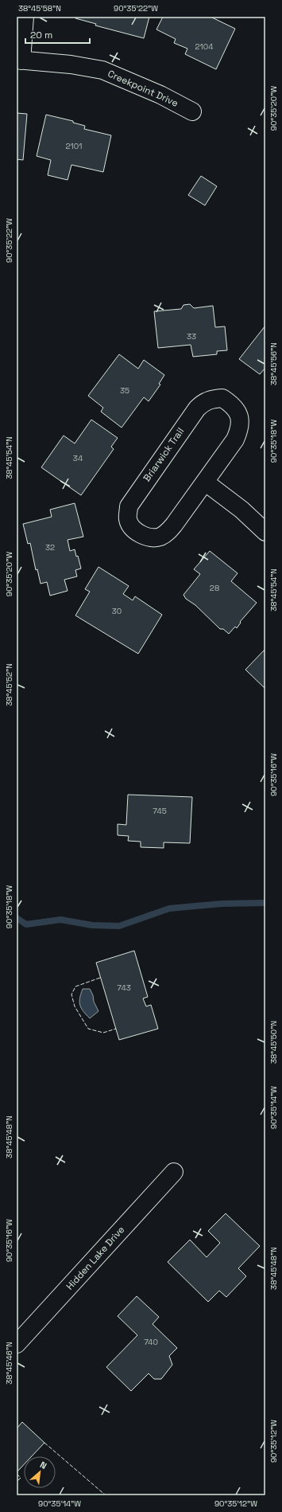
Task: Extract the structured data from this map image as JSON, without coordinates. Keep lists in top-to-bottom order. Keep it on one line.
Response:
{"streets":{"street":["Creekpoint Drive","Briarwick Trail","Hidden Lake Drive"]},"house_numbers":["2104","2101","33","35","34","32","28","30","745","743","740"],"scale_bar":"20 m","north":"top right","coordinates":["38°45'58\"N","90°35'22\"W","90°35'20\"W","38°45'56\"N","90°35'18\"W","38°45'54\"N","38°45'52\"N","90°35'16\"W","38°45'50\"N","90°35'14\"W","38°45'48\"N","38°45'46\"N","90°35'12\"W"]}
